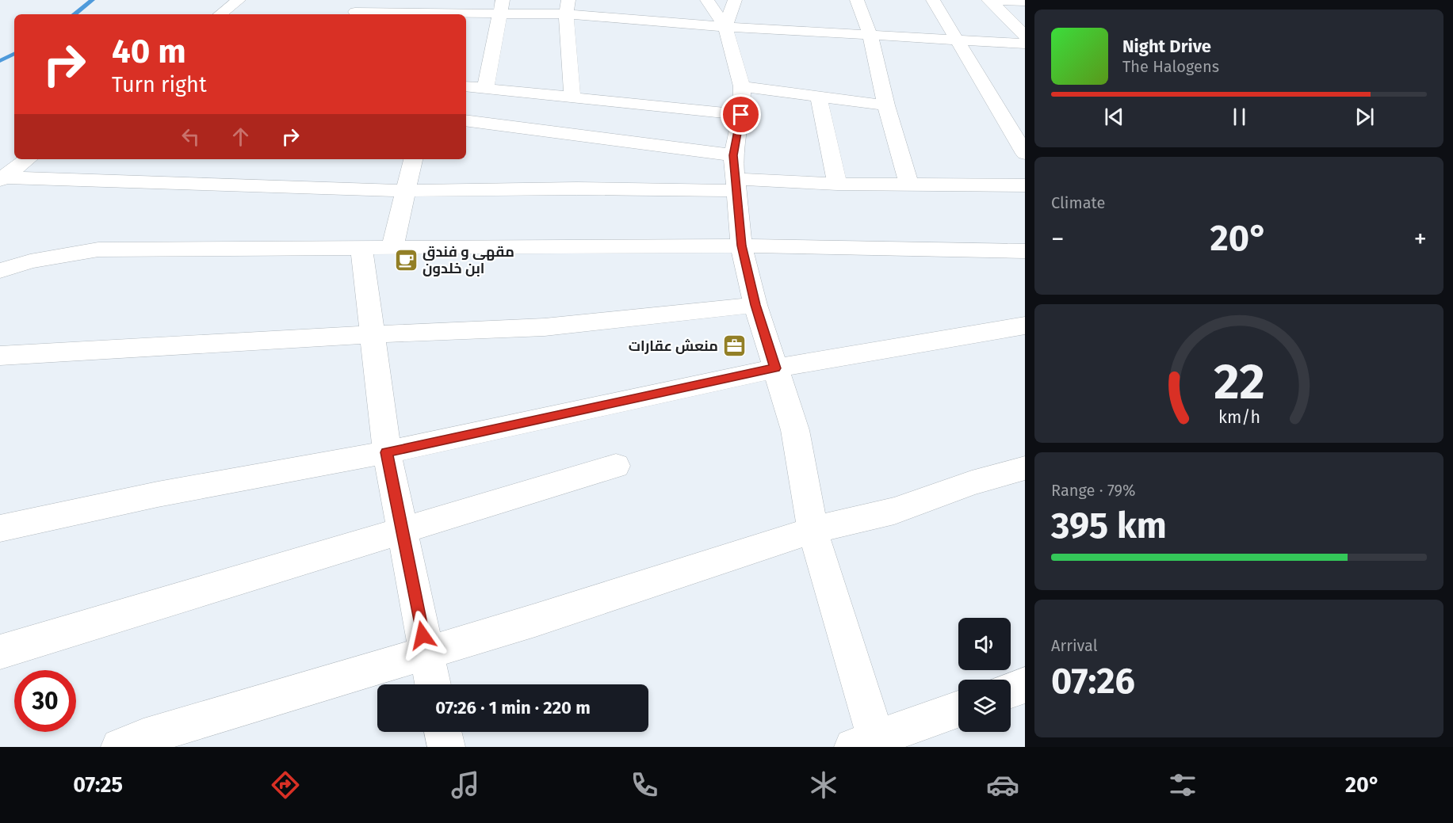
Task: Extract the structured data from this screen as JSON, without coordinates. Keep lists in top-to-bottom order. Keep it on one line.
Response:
{"places":{"cafe":["مقهى و فندق ابن خلدون"],"office":["منعش عقارات"]},"page":{"turn":["40 m","Turn right"],"song":["Night Drive","The Halogens"],"tile":["Climate",["Range · 79%","395 km"],["Arrival","07:26"]],"heat":["−","20°","+"],"limit":"30","trip":"07:26 · 1 min · 220 m","tabs":["07:25","20°"],"gauge":["22","km/h"]}}
